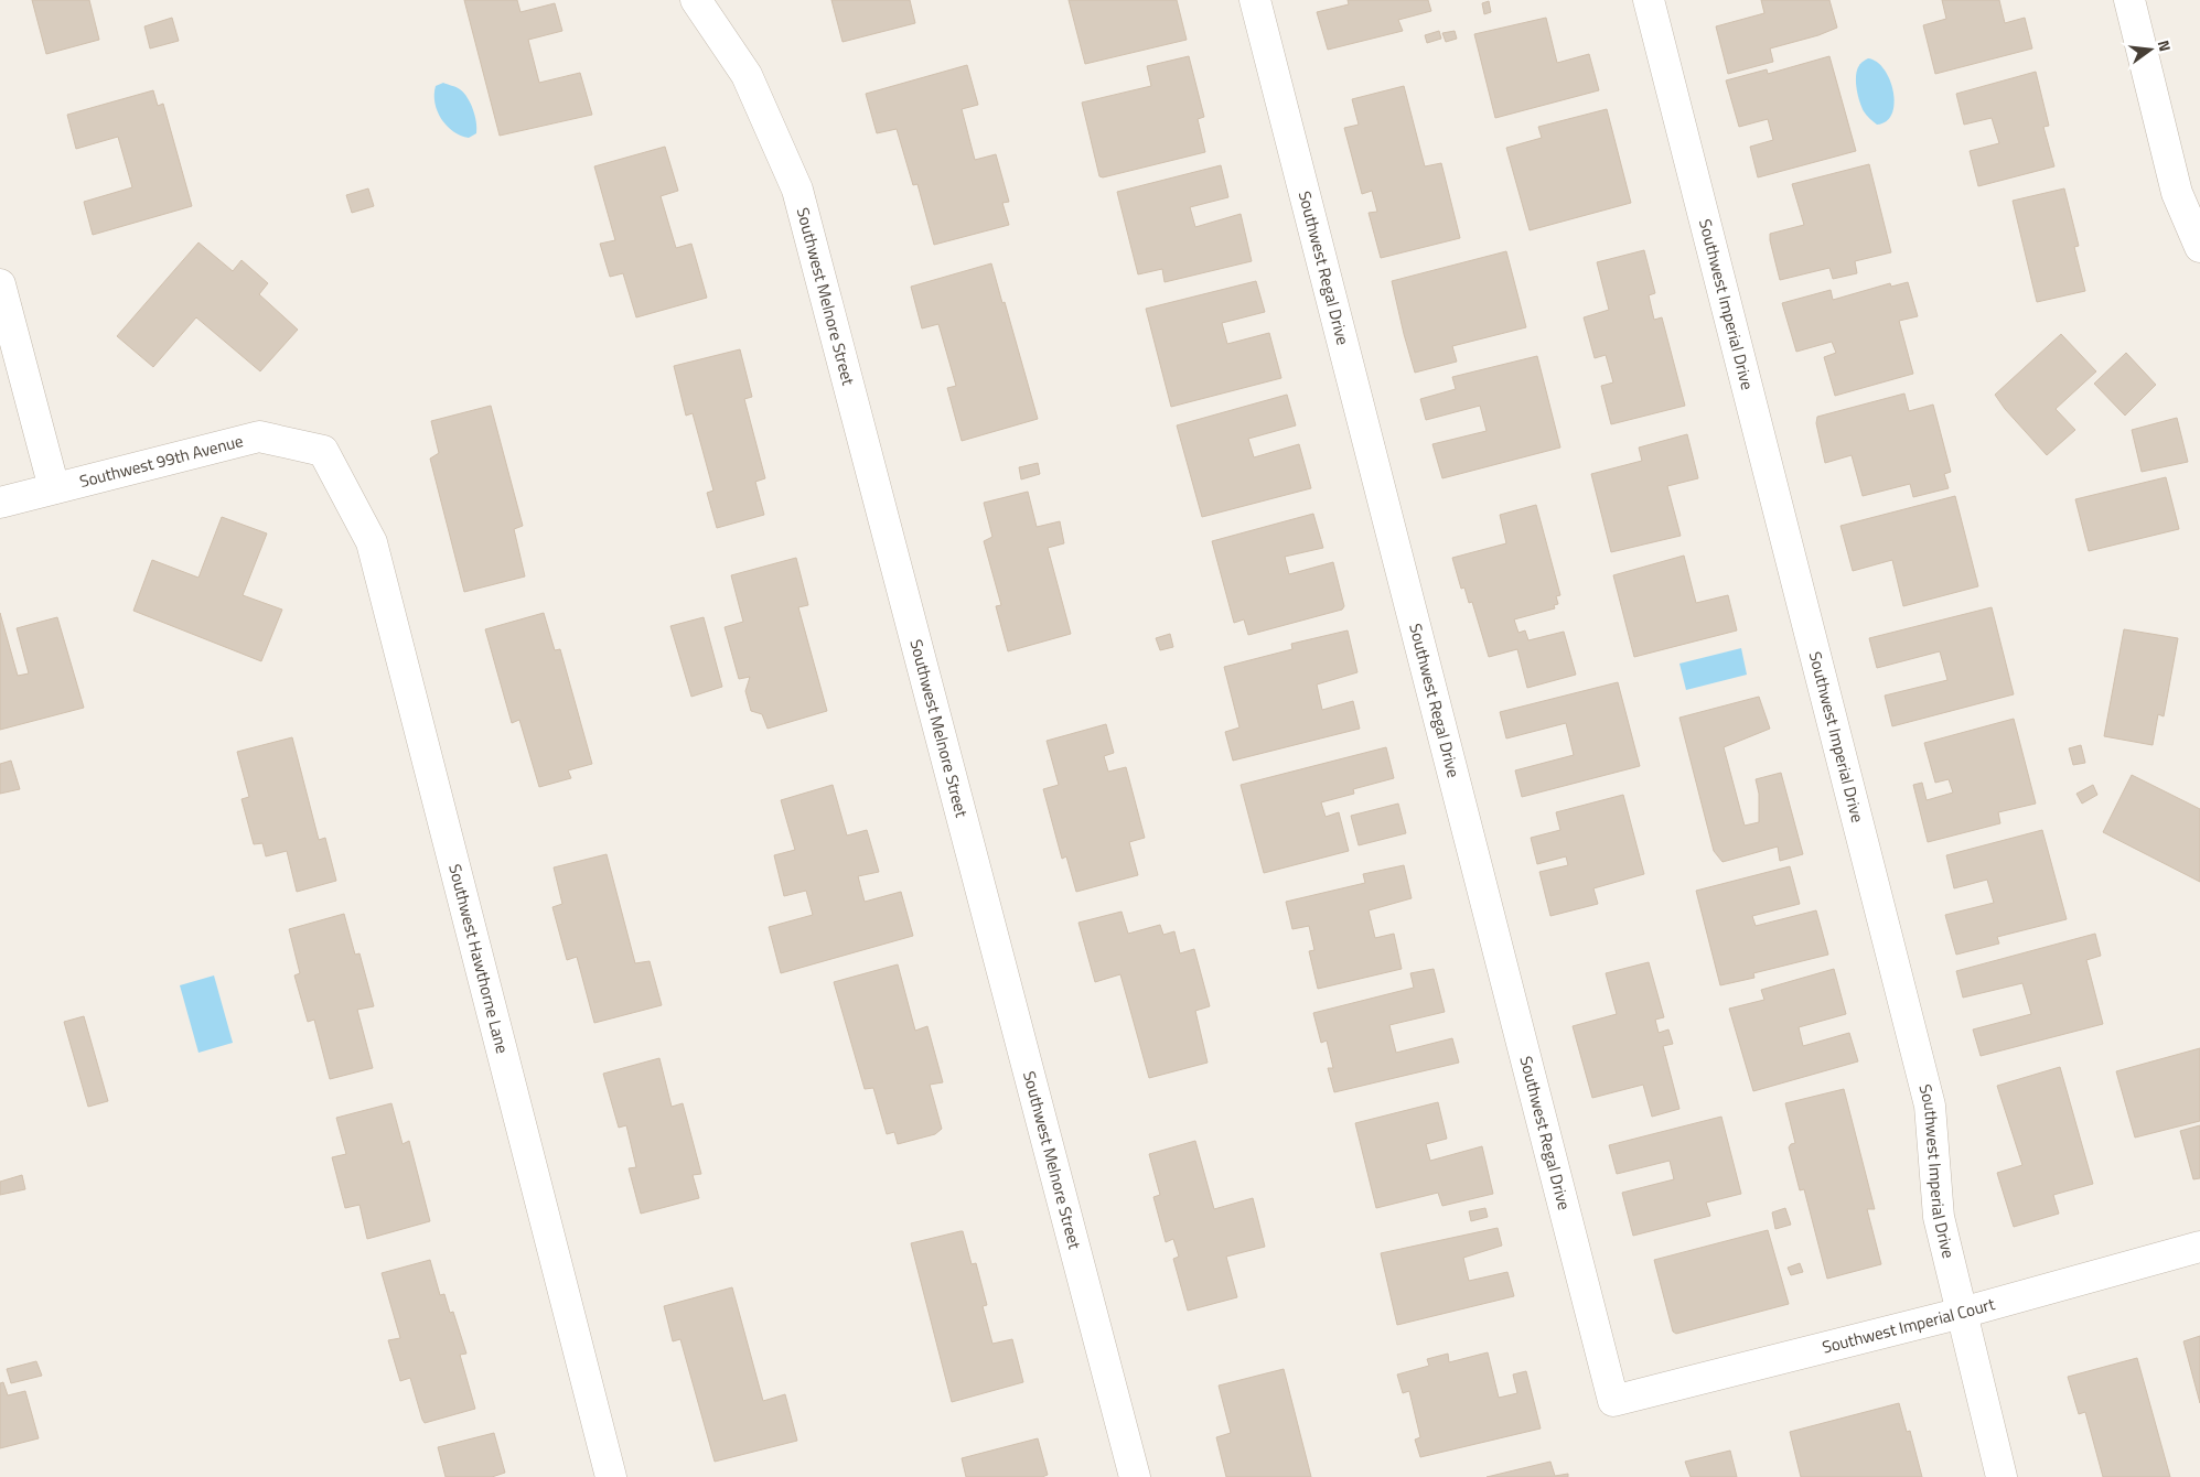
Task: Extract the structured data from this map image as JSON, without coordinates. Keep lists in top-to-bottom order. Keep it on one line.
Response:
{"streets":{"street":["Southwest Regal Drive","Southwest Melnore Street","Southwest Imperial Drive","Southwest 99th Avenue","Southwest Hawthorne Lane","Southwest Imperial Court"]},"crossings":[["Southwest Regal Drive","Southwest Imperial Court"],["Southwest Imperial Drive","Southwest Imperial Court"],["Southwest 99th Avenue","Southwest Hawthorne Lane"]],"north":"right"}
